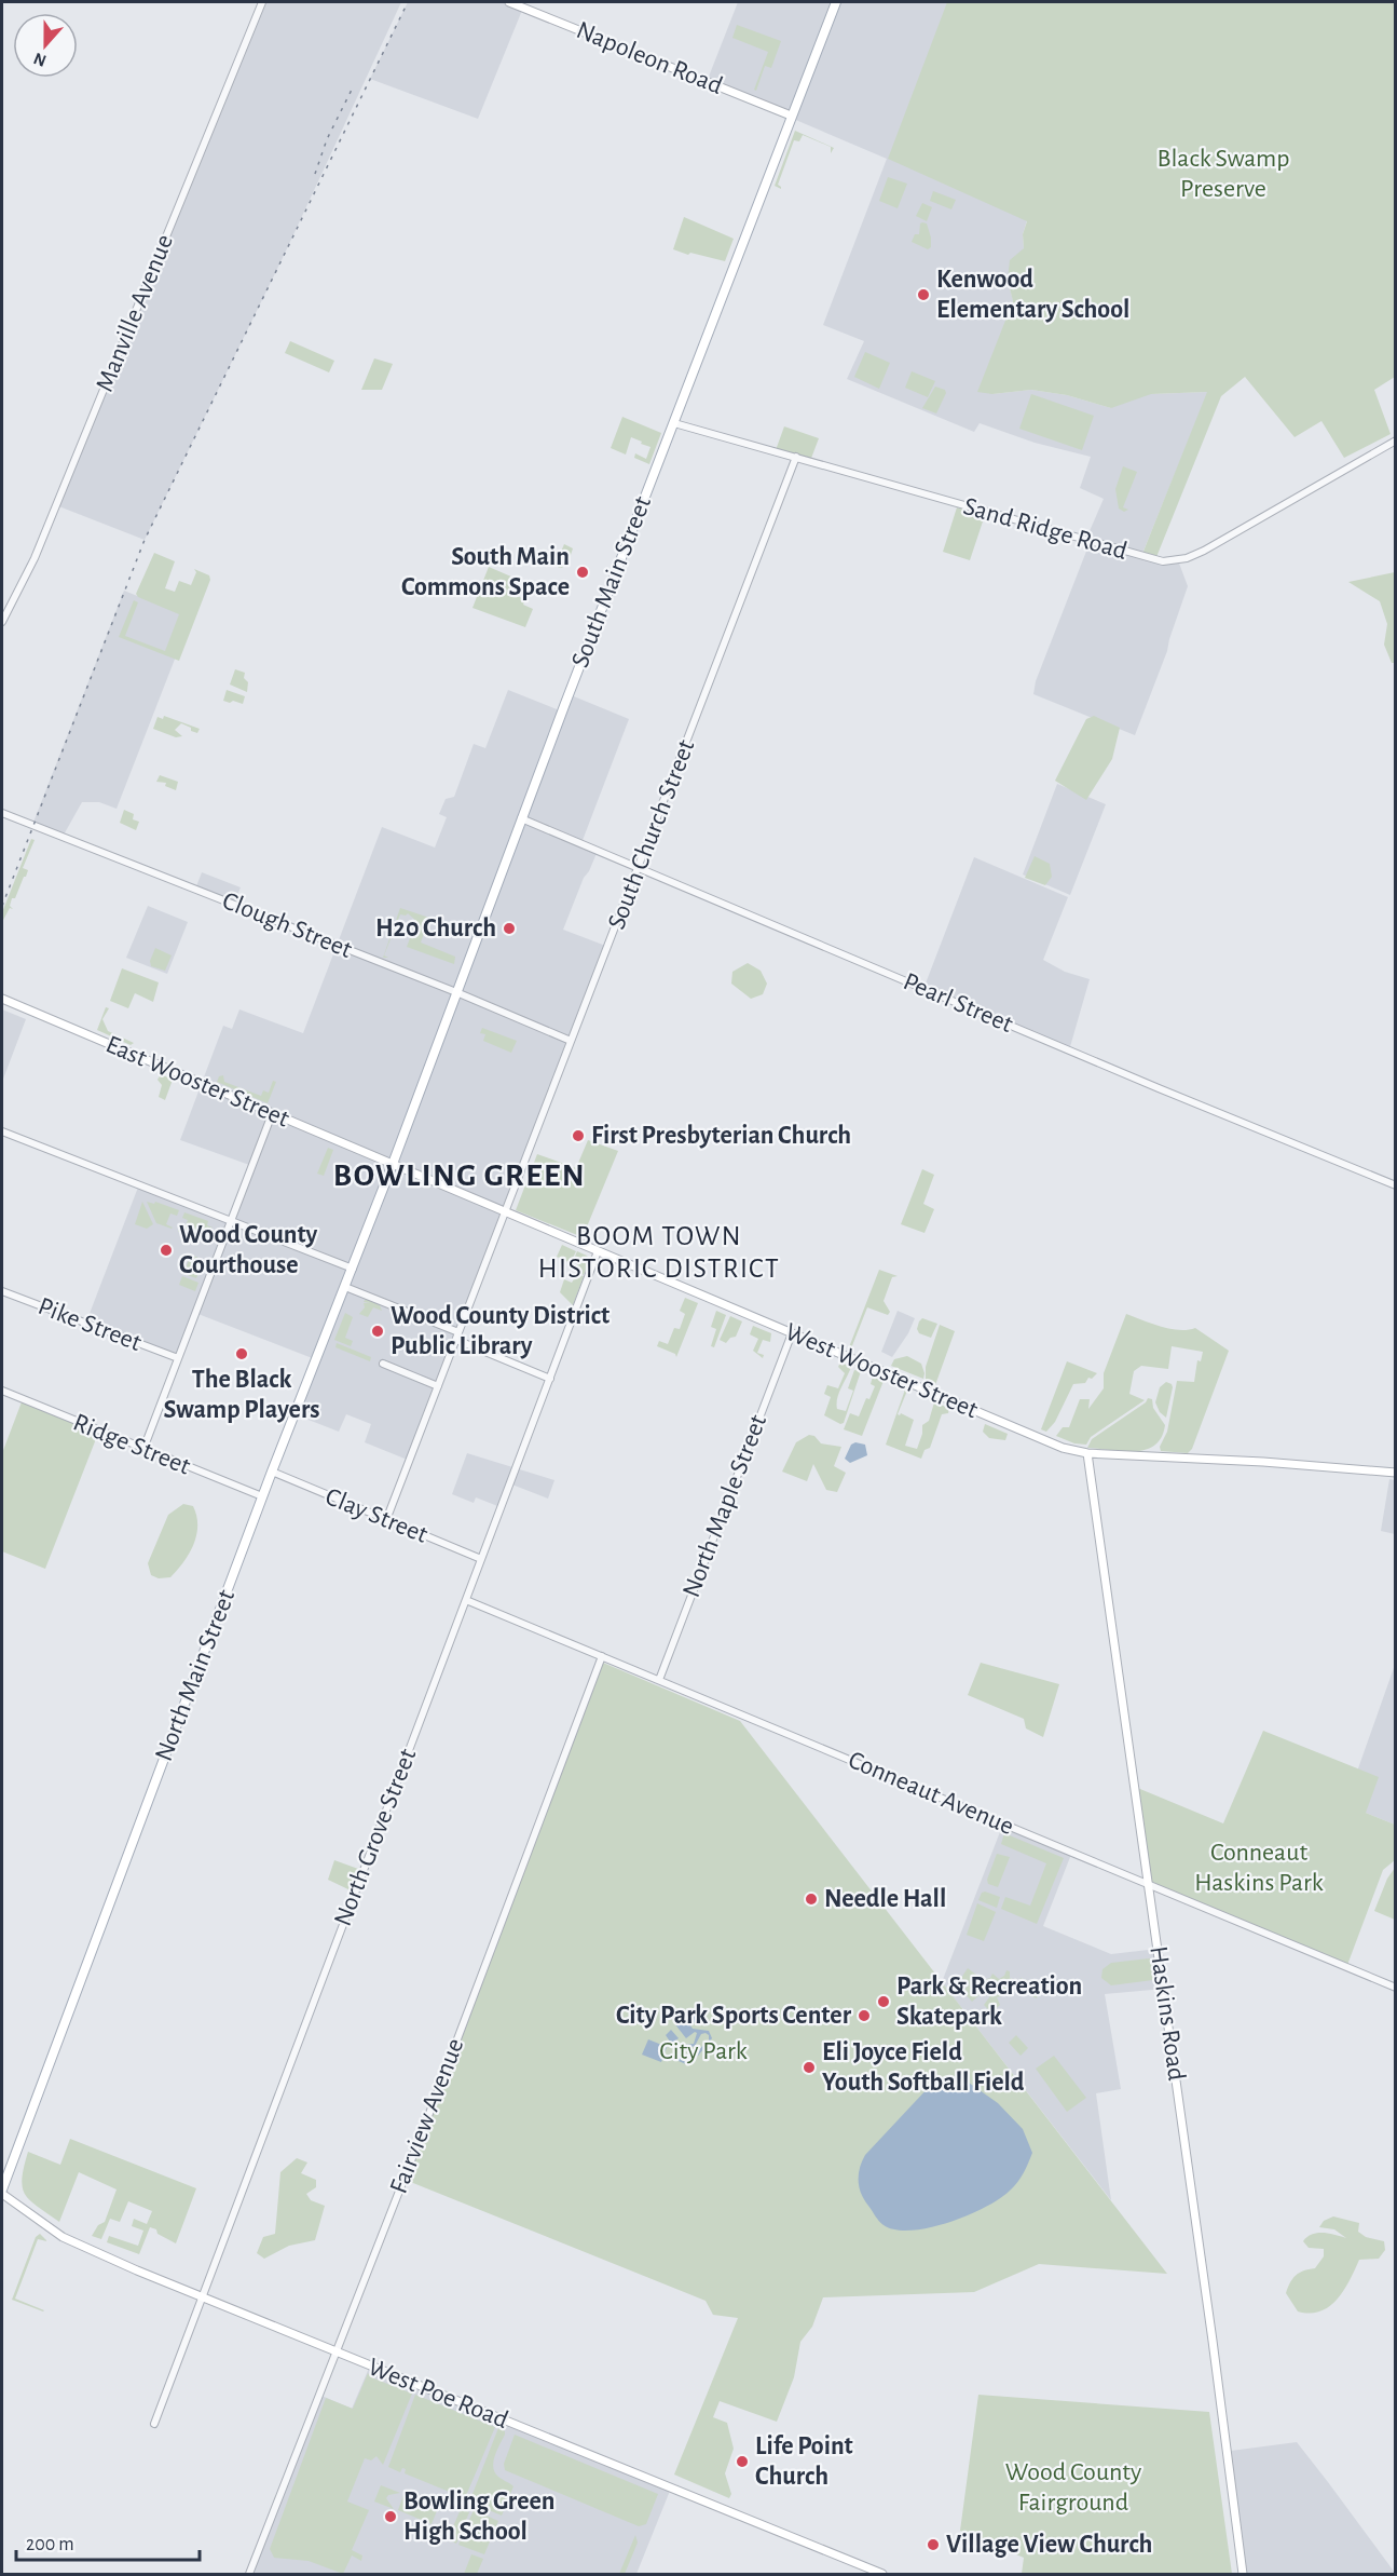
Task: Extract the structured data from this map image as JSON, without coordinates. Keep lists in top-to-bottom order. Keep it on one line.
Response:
{"streets":{"main road":["Napoleon Road","South Main Street","East Wooster Street","West Wooster Street","North Main Street","Haskins Road","West Poe Road"],"street":["Manville Avenue","Sand Ridge Road","South Church Street","Clough Street","Pearl Street","Pike Street","Ridge Street","North Maple Street","Clay Street","Conneaut Avenue","North Grove Street","Fairview Avenue"]},"crossings":[["Napoleon Road","South Main Street"],["Sand Ridge Road","South Main Street"],["Sand Ridge Road","South Church Street"],["South Main Street","Clough Street"],["South Main Street","Pearl Street"],["South Main Street","East Wooster Street"],["South Main Street","West Wooster Street"],["South Main Street","North Main Street"],["South Church Street","Clough Street"],["South Church Street","Pearl Street"],["South Church Street","West Wooster Street"],["South Church Street","Clay Street"],["East Wooster Street","West Wooster Street"],["East Wooster Street","North Main Street"],["West Wooster Street","North Maple Street"],["West Wooster Street","North Main Street"],["West Wooster Street","North Grove Street"],["West Wooster Street","Haskins Road"],["Ridge Street","North Main Street"],["North Maple Street","Conneaut Avenue"],["Clay Street","North Main Street"],["Clay Street","North Grove Street"],["North Main Street","West Poe Road"],["Conneaut Avenue","North Grove Street"],["Conneaut Avenue","Haskins Road"],["Conneaut Avenue","Fairview Avenue"],["North Grove Street","West Poe Road"],["Fairview Avenue","West Poe Road"]],"districts":["BOWLING GREEN","BOOM TOWN HISTORIC DISTRICT"],"parks":["Black Swamp Preserve","Conneaut Haskins Park","City Park","Wood County Fairground"],"places":["Kenwood Elementary School","South Main Commons Space","H20 Church","First Presbyterian Church","Wood County Courthouse","Wood County District Public Library","The Black Swamp Players","Needle Hall","Park & Recreation Skatepark","City Park Sports Center","Eli Joyce Field Youth Softball Field","Life Point Church","Bowling Green High School","Village View Church"],"scale_bar":"200 m","north":"bottom"}
